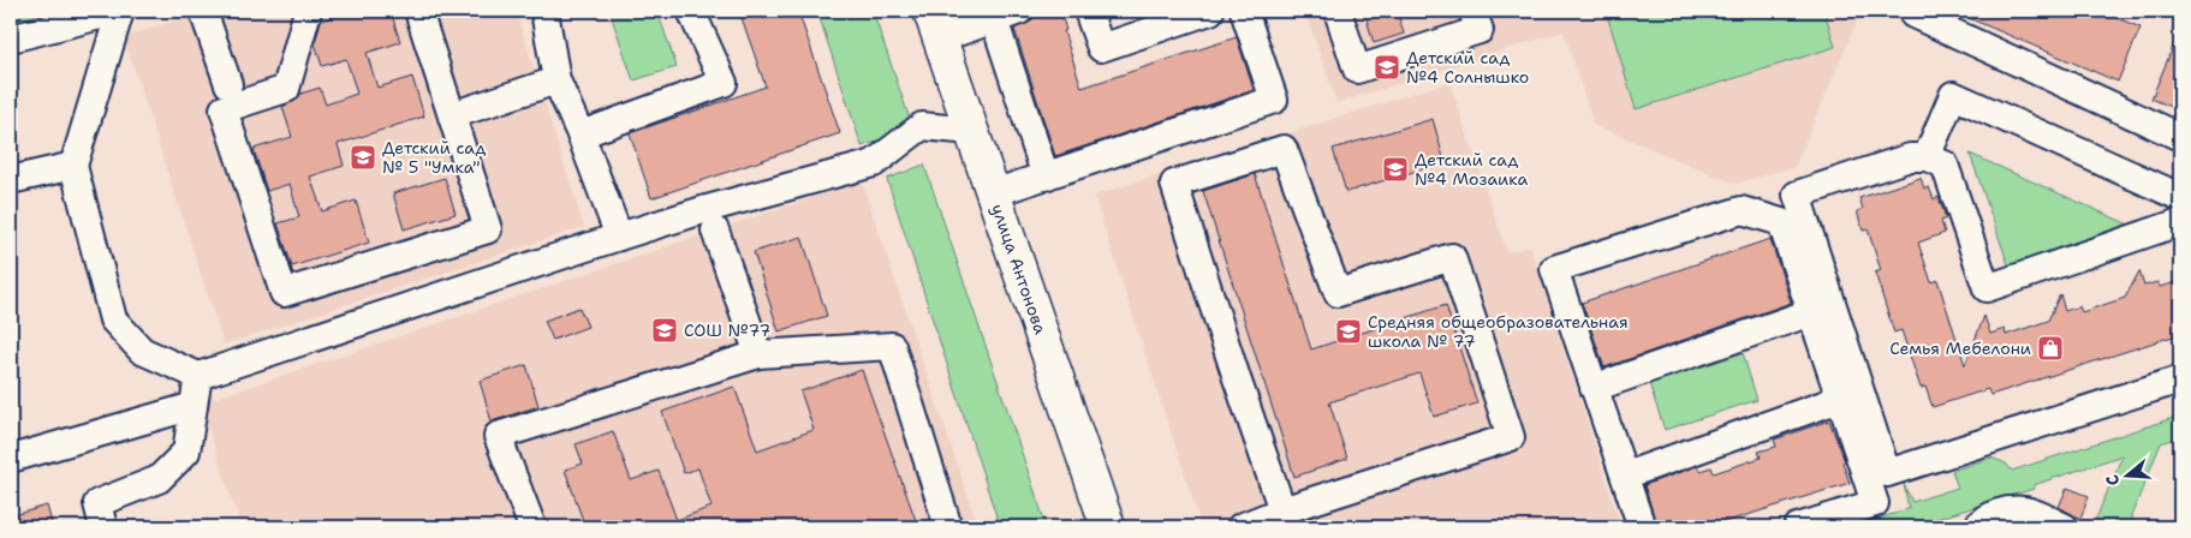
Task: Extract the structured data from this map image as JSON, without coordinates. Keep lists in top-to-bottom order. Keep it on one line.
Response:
{"streets":{"main road":["улица Антонова"]},"places":{"school or university":["Детский сад №4 Солнышко","Детский сад № 5 \"Умка\"","Детский сад №4 Мозаика","СОШ №77","Средняя общеобразовательная школа № 77"],"shop":["Семья Мебелони"]},"north":"left"}
